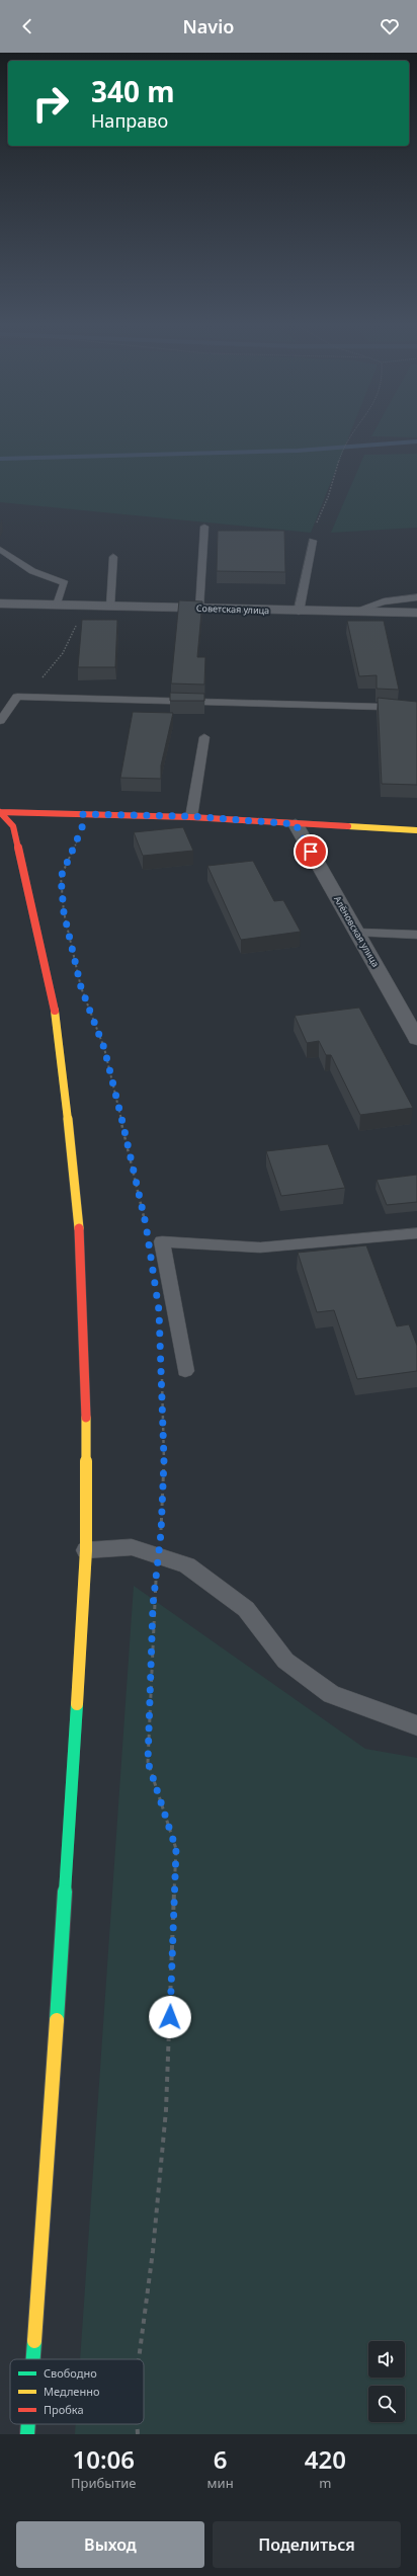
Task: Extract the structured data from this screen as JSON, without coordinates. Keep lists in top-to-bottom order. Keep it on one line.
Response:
{"streets":{"street":["Советская улица","Алёновская улица"]},"legend":["Свободно","Медленно","Пробка"],"page":{"header":"Navio","turn":["340 m","Направо"],"eta":["10:06","Прибытие","6","мин","420","m"],"buttons":["Выход","Поделиться"]}}
